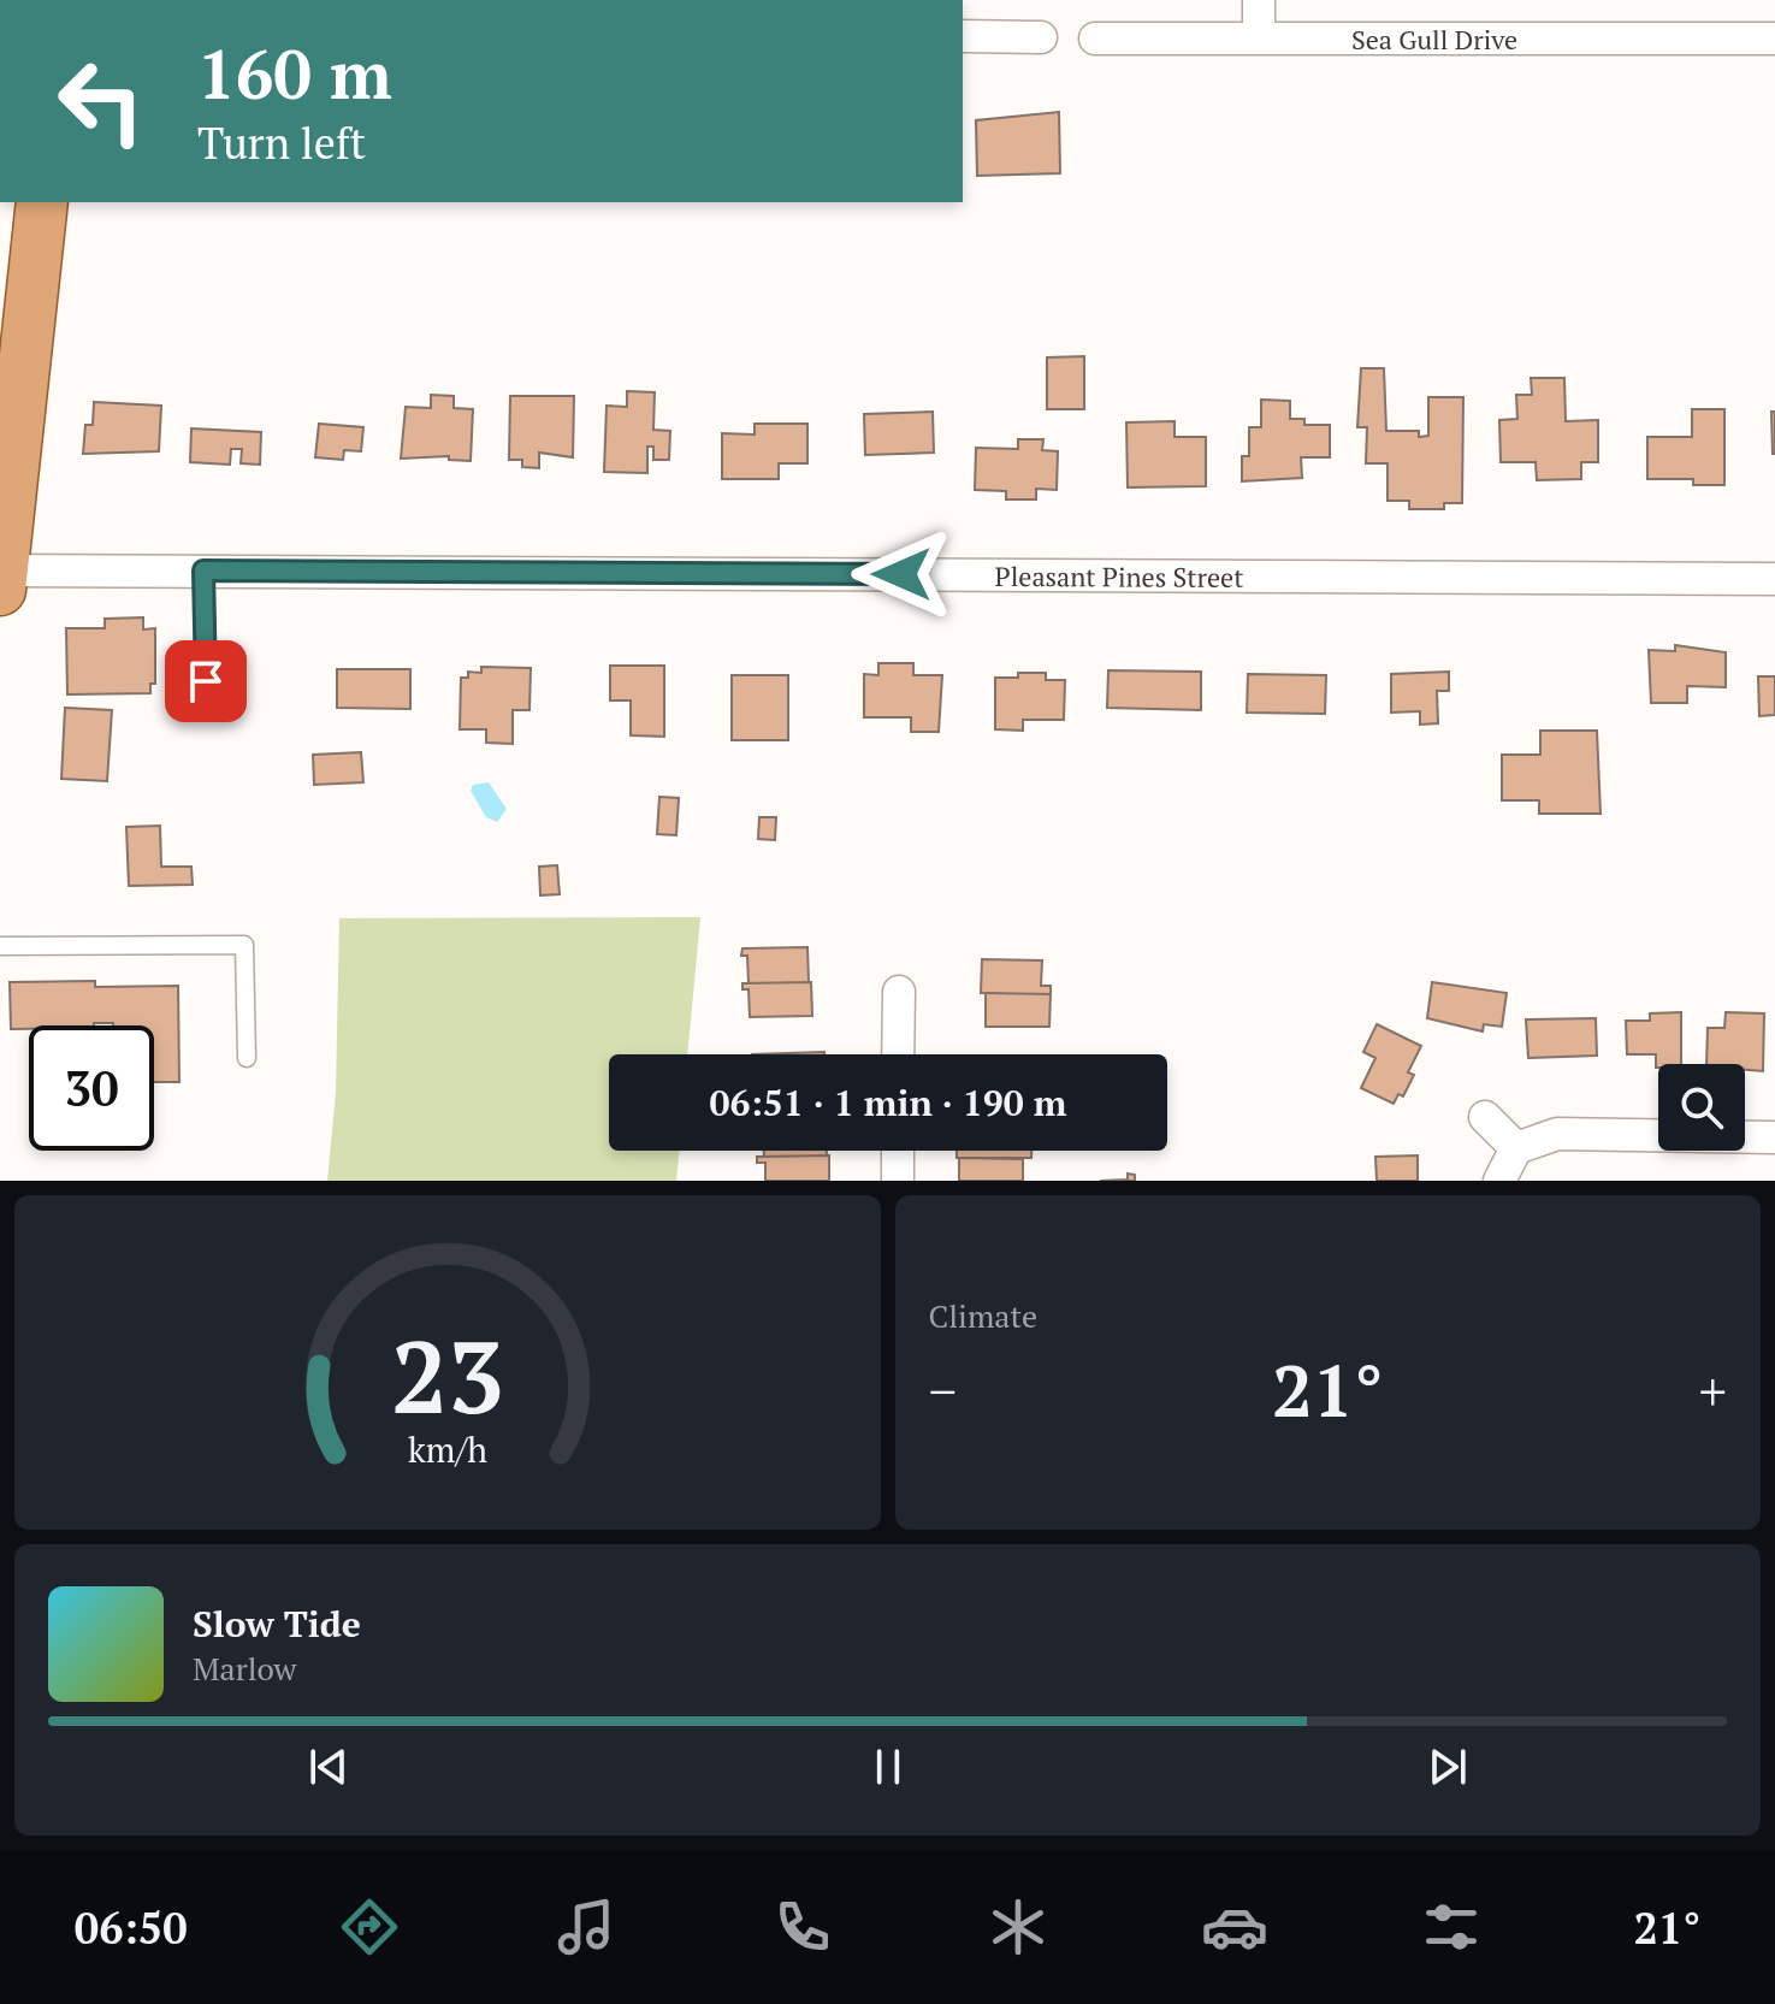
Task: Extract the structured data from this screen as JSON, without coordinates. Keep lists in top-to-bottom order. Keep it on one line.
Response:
{"streets":{"street":["Sea Gull Drive","Pleasant Pines Street"]},"page":{"turn":["160 m","Turn left"],"limit":"30","trip":"06:51 · 1 min · 190 m","tile":"Climate","heat":["−","21°","+"],"song":["Slow Tide","Marlow"],"tabs":["06:50","21°"],"gauge":["23","km/h"]}}
